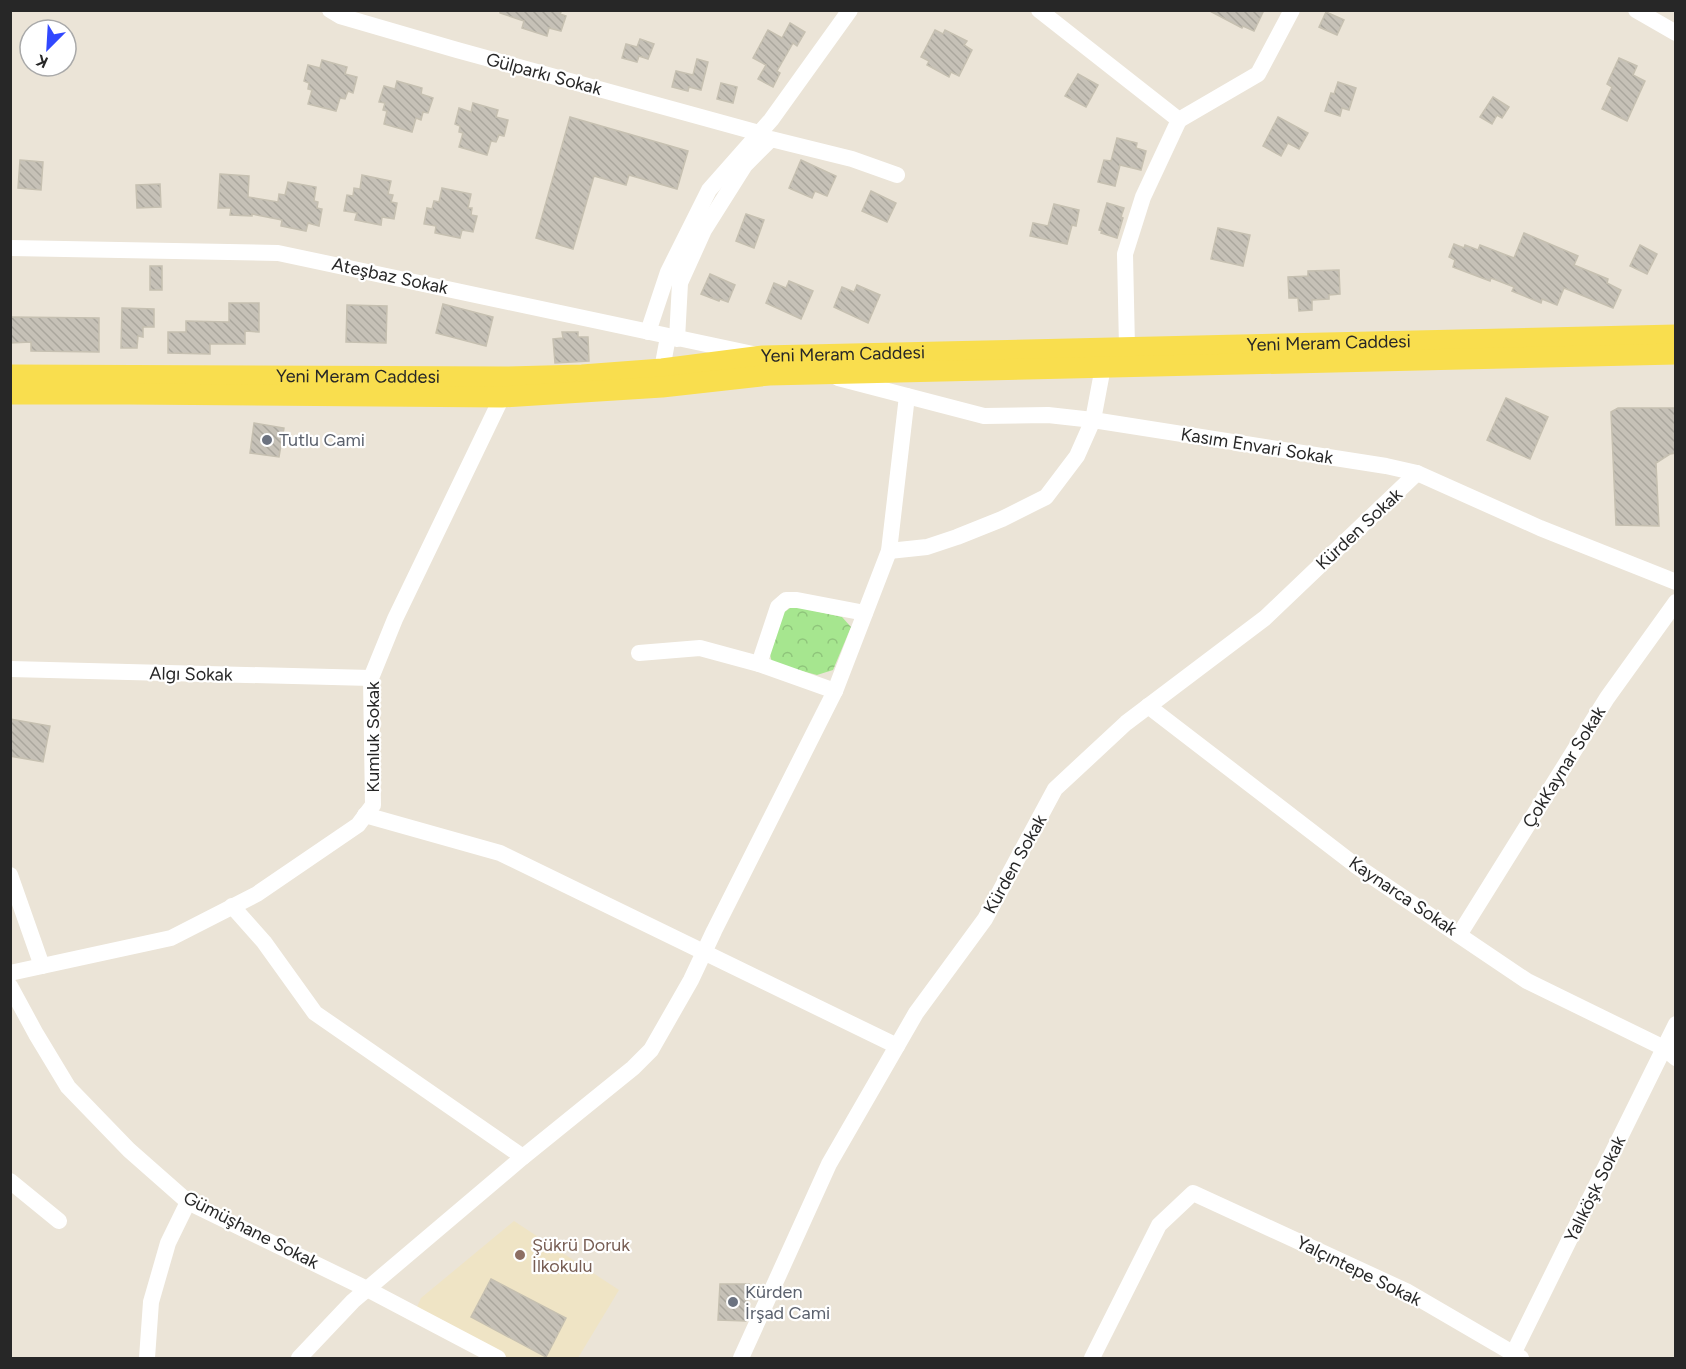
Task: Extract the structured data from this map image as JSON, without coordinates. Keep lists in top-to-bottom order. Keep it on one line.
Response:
{"streets":{"main road":["Yeni Meram Caddesi"],"street":["Gülparkı Sokak","Ateşbaz Sokak","Kasım Envari Sokak","Kürden Sokak","Algı Sokak","Kumluk Sokak","ÇokKaynar Sokak","Kaynarca Sokak","Yalıköşk Sokak","Gümüşhane Sokak","Yalçıntepe Sokak"]},"crossings":[["Ateşbaz Sokak","Yeni Meram Caddesi"],["Yeni Meram Caddesi","Kasım Envari Sokak"],["Yeni Meram Caddesi","Kumluk Sokak"],["Kasım Envari Sokak","Kürden Sokak"],["Kürden Sokak","Kaynarca Sokak"],["Algı Sokak","Kumluk Sokak"],["ÇokKaynar Sokak","Kaynarca Sokak"],["Kaynarca Sokak","Yalıköşk Sokak"],["Yalıköşk Sokak","Yalçıntepe Sokak"]],"places":["Tutlu Cami","Şükrü Doruk İlkokulu","Kürden İrşad Cami"],"north":"bottom left"}
